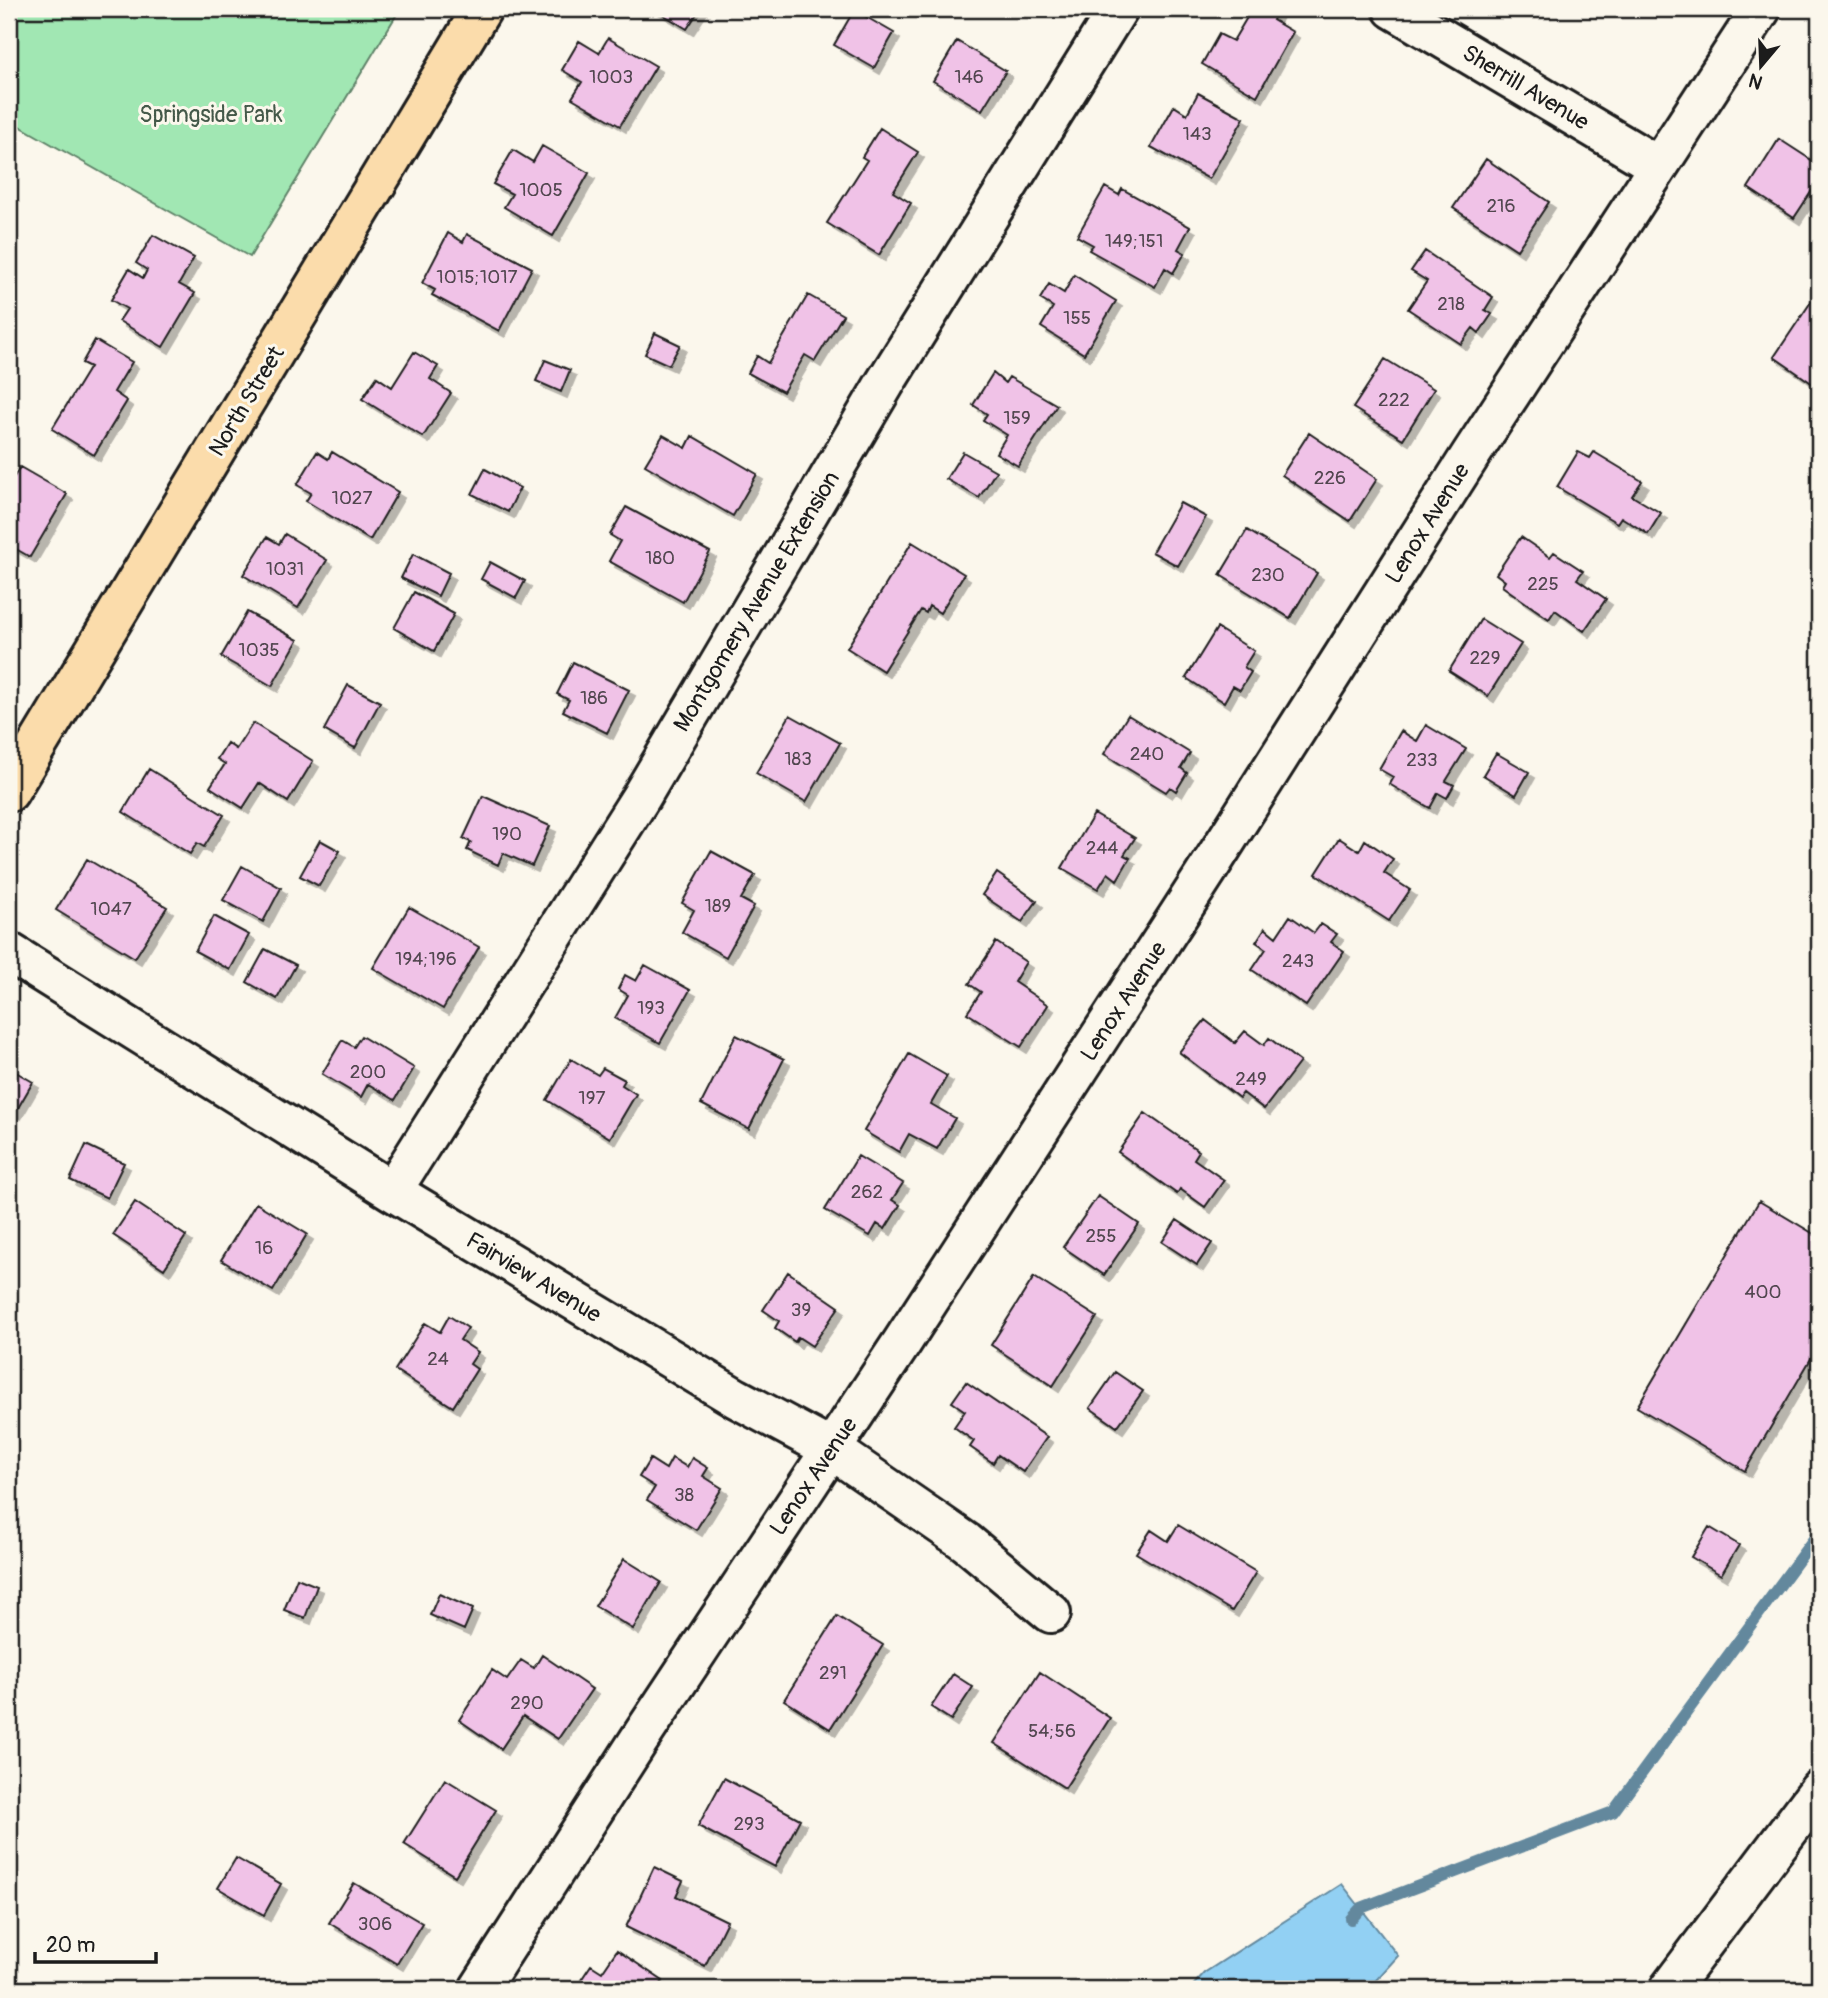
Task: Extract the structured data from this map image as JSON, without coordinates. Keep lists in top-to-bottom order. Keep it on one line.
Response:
{"streets":{"main road":["North Street"],"street":["Sherrill Avenue","Lenox Avenue","Montgomery Avenue Extension","Fairview Avenue"]},"crossings":[["Sherrill Avenue","Lenox Avenue"],["Lenox Avenue","Fairview Avenue"],["Montgomery Avenue Extension","Fairview Avenue"]],"parks":["Springside Park"],"house_numbers":["1003","146","143","1005","216","149;151","1015;1017","218","155","222","159","226","1027","180","1031","230","225","1035","229","186","240","183","233","190","244","189","1047","194;196","243","193","200","249","197","262","255","16","400","39","24","38","291","290","54;56","293","306"],"scale_bar":"20 m","north":"bottom"}
